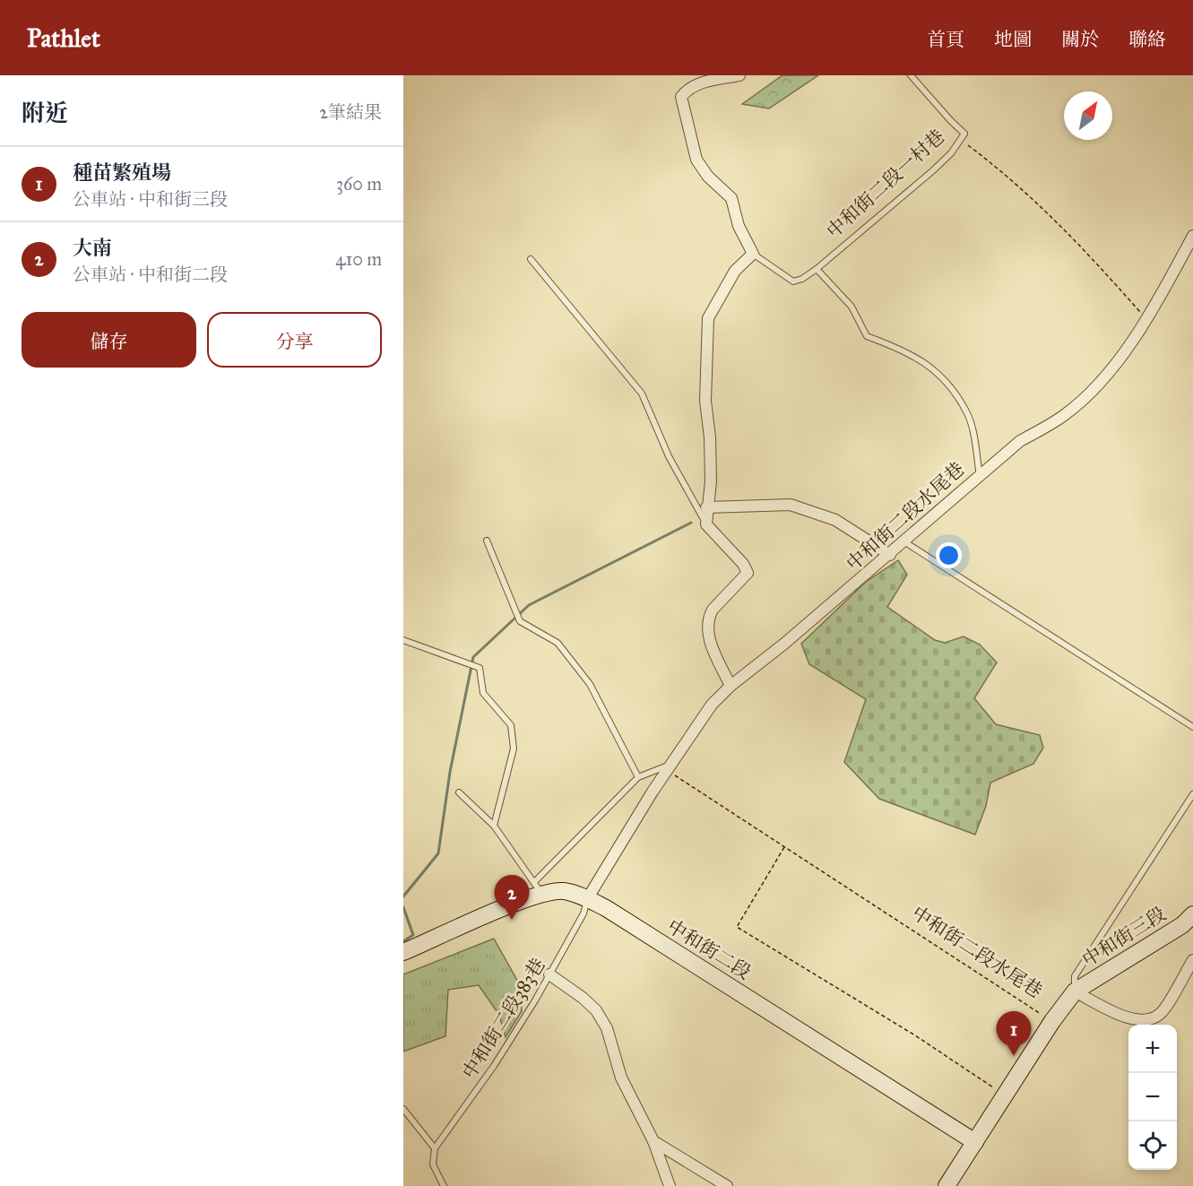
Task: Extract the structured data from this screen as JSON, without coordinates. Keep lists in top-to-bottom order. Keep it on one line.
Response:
{"streets":{"main road":["中和街三段","中和街二段"],"street":["中和街二段水尾巷"],"lane":["中和街二段一村巷","中和街二段383巷"]},"crossings":[["中和街二段一村巷","中和街二段水尾巷"],["中和街二段水尾巷","中和街三段"],["中和街二段水尾巷","中和街二段"],["中和街二段水尾巷","中和街二段383巷"],["中和街三段","中和街二段"],["中和街二段","中和街二段383巷"]],"north":"top right","page":{"header":"Pathlet","nav":["首頁","地圖","關於","聯絡"],"heading":["附近","2筆結果"],"list":[{"mark":"1","name":"種苗繁殖場","note":"公車站 · 中和街三段","value":"360 m"},{"mark":"2","name":"大南","note":"公車站 · 中和街二段","value":"410 m"}],"buttons":["儲存","分享"],"pins":["2","1"],"map_buttons":["+","−"]}}
